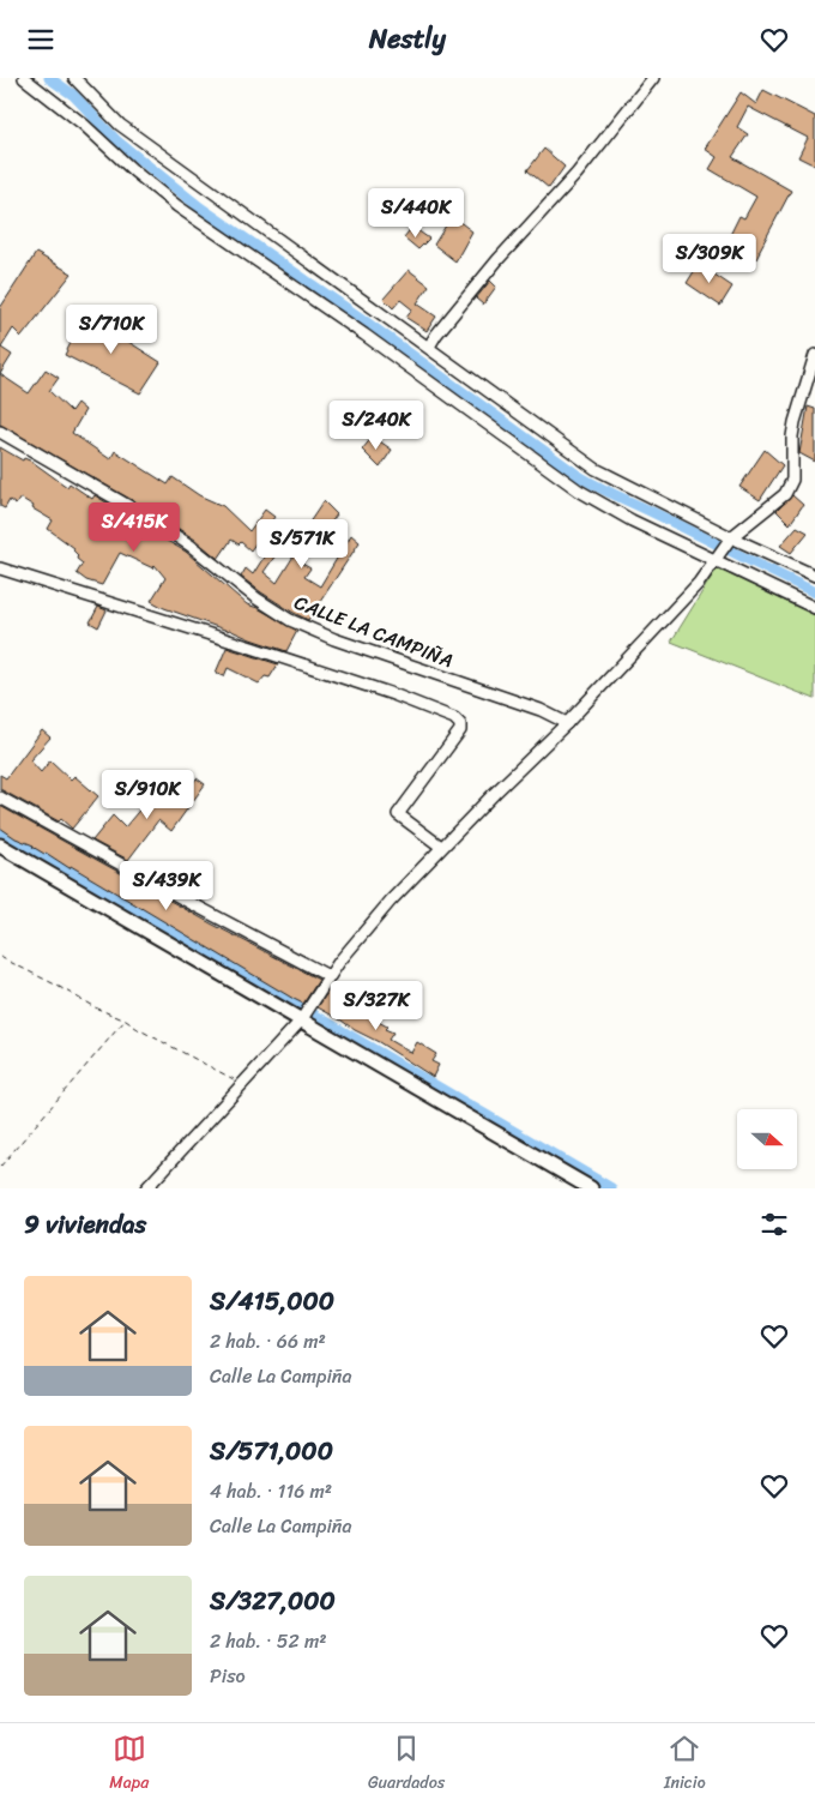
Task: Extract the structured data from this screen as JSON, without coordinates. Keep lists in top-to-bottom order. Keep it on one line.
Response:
{"streets":{"street":["CALLE LA CAMPIÑA"]},"north":"right","page":{"header":"Nestly","price":["S/440K","S/309K","S/710K","S/240K","S/415K","S/571K","S/910K","S/439K","S/327K"],"heading":"9 viviendas","list":[{"name":"S/415,000","note":"2 hab. · 66 m² · Calle La Campiña"},{"name":"S/571,000","note":"4 hab. · 116 m² · Calle La Campiña"},{"name":"S/327,000","note":"2 hab. · 52 m² · Piso"}],"tabs":["Mapa","Guardados","Inicio"]}}
